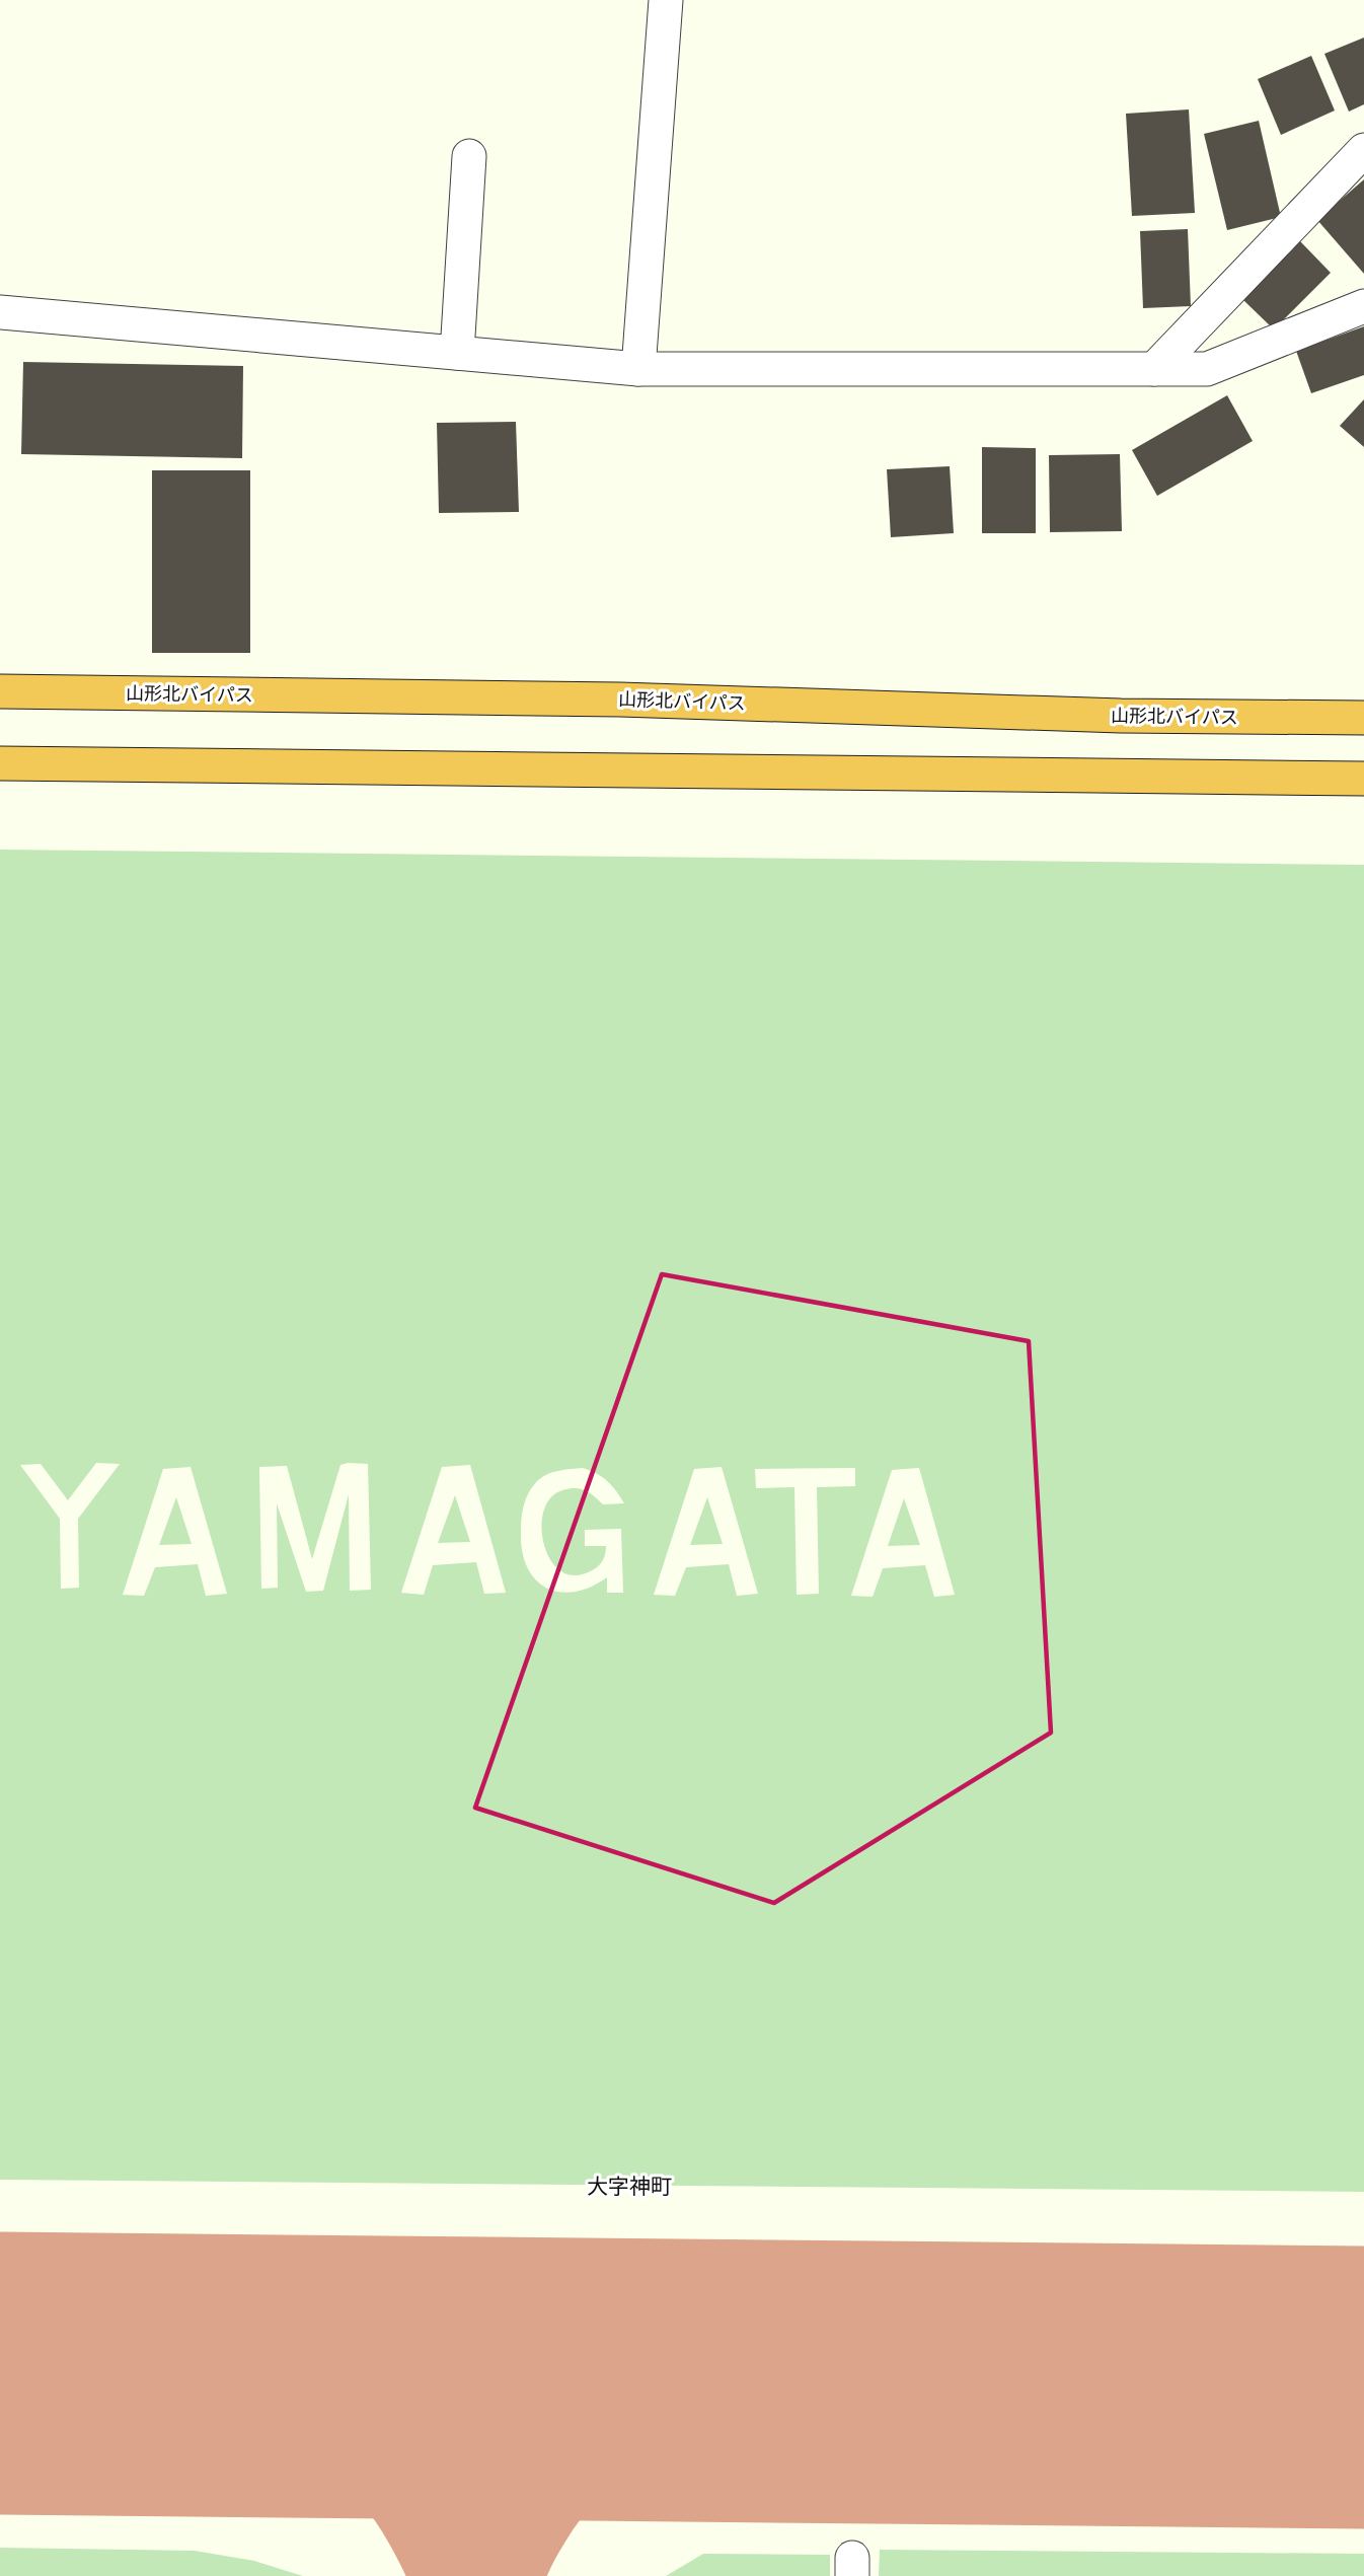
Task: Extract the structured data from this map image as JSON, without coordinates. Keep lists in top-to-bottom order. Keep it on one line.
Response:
{"streets":{"highway":["山形北バイパス"]},"districts":["大字神町"]}
